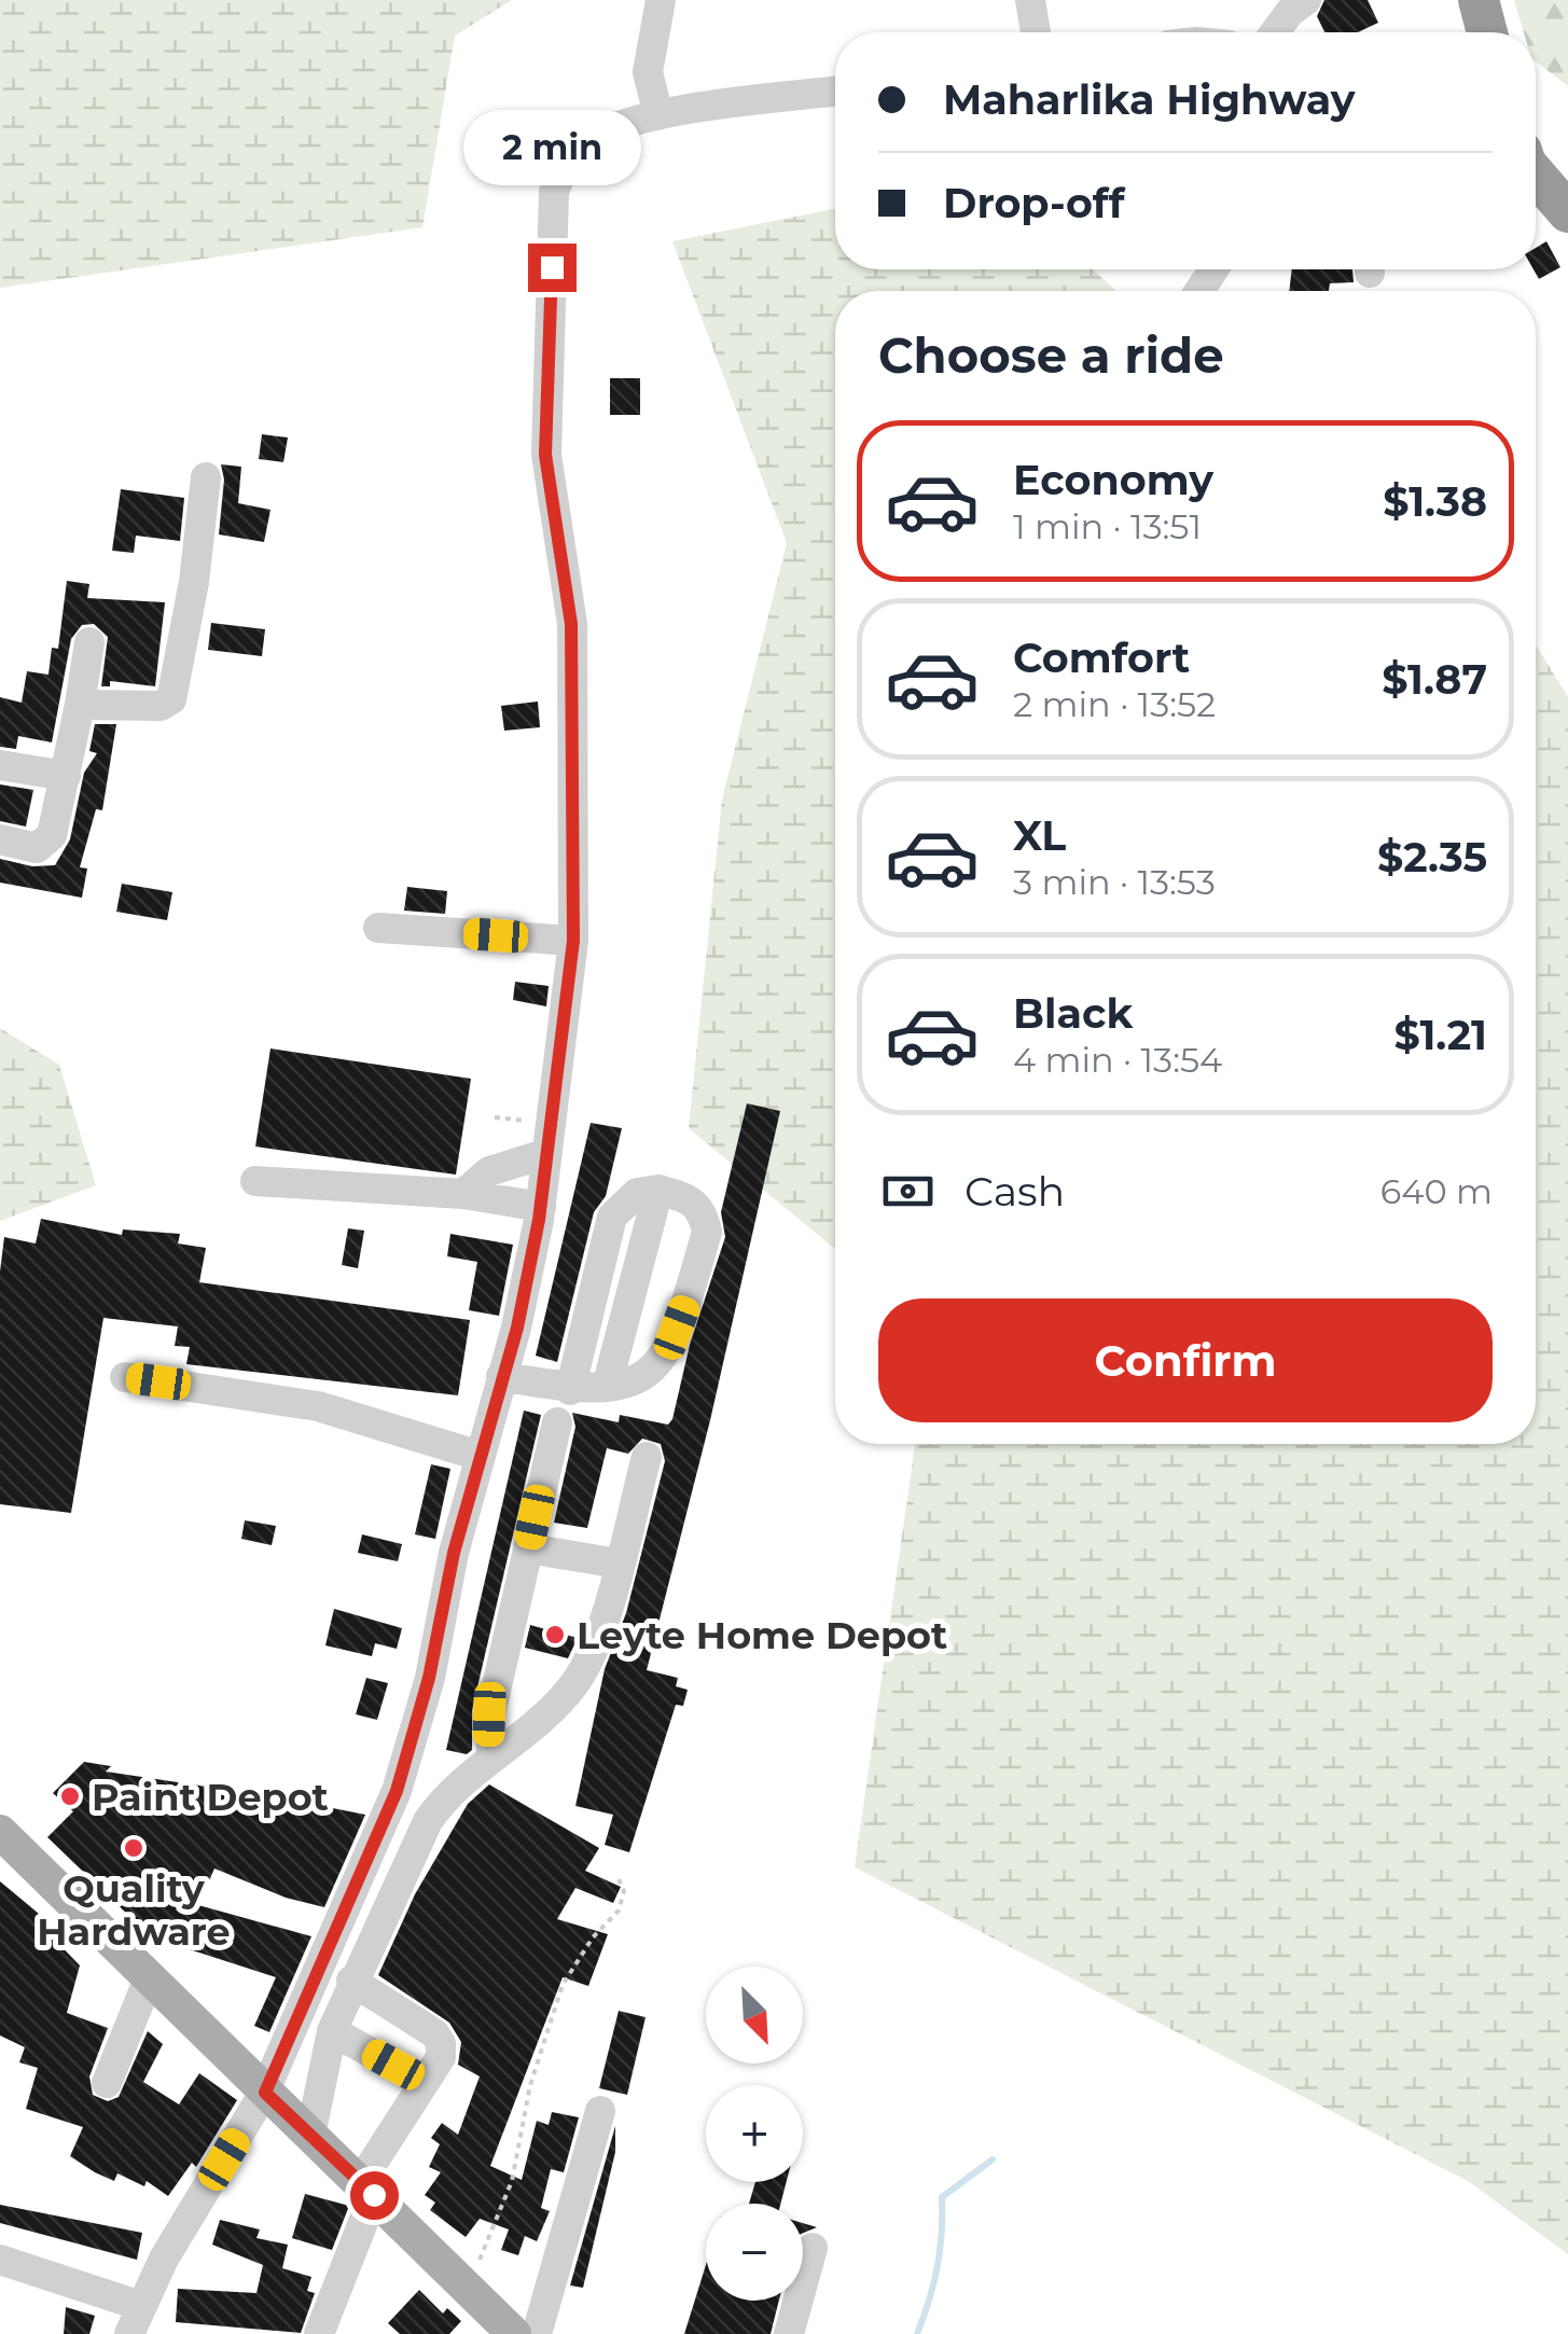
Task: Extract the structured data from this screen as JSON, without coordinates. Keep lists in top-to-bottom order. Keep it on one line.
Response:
{"places":["Leyte Home Depot","Paint Depot","Quality Hardware"],"north":"bottom right","page":{"banner":["Maharlika Highway","Drop-off"],"bubble":"2 min","heading":"Choose a ride","list":[{"name":"Economy","note":"1 min · 13:51","value":"$1.38"},{"name":"Comfort","note":"2 min · 13:52","value":"$1.87"},{"name":"XL","note":"3 min · 13:53","value":"$2.35"},{"name":"Black","note":"4 min · 13:54","value":"$1.21"}],"pay":["Cash","640 m"],"buttons":"Confirm","map_buttons":["+","−"]}}
